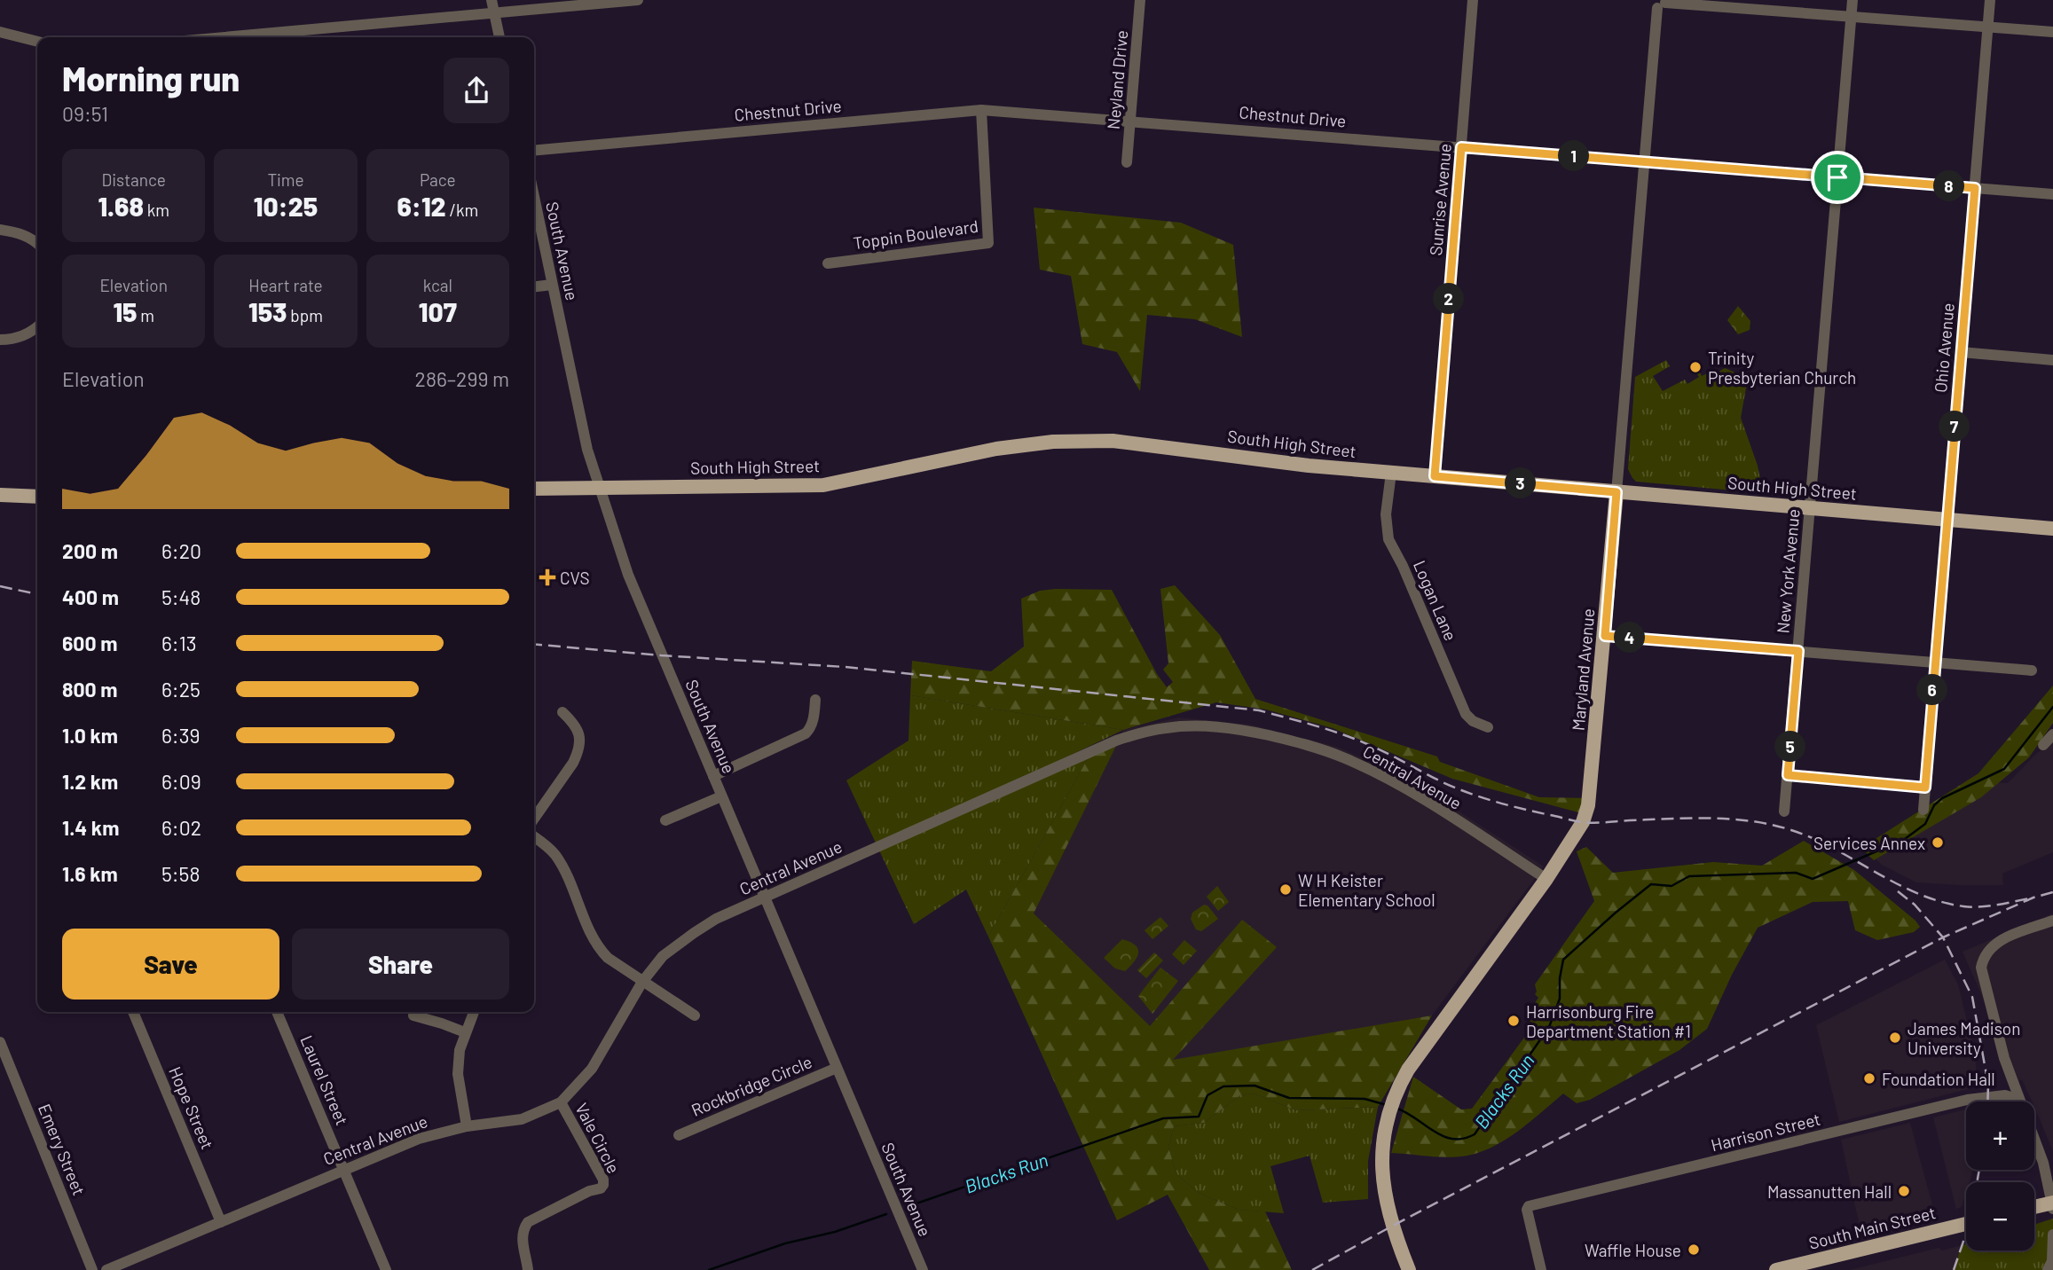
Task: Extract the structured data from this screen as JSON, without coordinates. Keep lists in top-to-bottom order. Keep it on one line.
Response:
{"streets":{"main road":["South High Street","Maryland Avenue","South Main Street"],"street":["Neyland Drive","Chestnut Drive","Sunrise Avenue","Toppin Boulevard","South Avenue","Ohio Avenue","New York Avenue","Logan Lane","Central Avenue","Laurel Street","Rockbridge Circle","Hope Street","Harrison Street","Vale Circle","Emery Street"]},"crossings":[["Neyland Drive","Chestnut Drive"],["Chestnut Drive","Sunrise Avenue"],["Chestnut Drive","Toppin Boulevard"],["Chestnut Drive","Ohio Avenue"],["Chestnut Drive","New York Avenue"],["Chestnut Drive","Maryland Avenue"],["Sunrise Avenue","South High Street"],["South Avenue","South High Street"],["South Avenue","Central Avenue"],["South Avenue","Rockbridge Circle"],["Ohio Avenue","South High Street"],["South High Street","New York Avenue"],["South High Street","Logan Lane"],["South High Street","Maryland Avenue"],["Maryland Avenue","Central Avenue"],["Central Avenue","Laurel Street"],["Central Avenue","Hope Street"],["Central Avenue","Vale Circle"]],"water":["Blacks Run"],"places":{"other":["Trinity Presbyterian Church","Services Annex","W H Keister Elementary School","Harrisonburg Fire Department Station #1","James Madison University","Foundation Hall","Massanutten Hall","Waffle House"],"health":["CVS"]},"page":{"heading":["Morning run","09:51"],"pins":["1","8","2","7","3","4","6","5"],"stats":[["Distance","1.68 km"],["Time","10:25"],["Pace","6:12 /km"],["Elevation","15 m"],["Heart rate","153 bpm"],["kcal","107"]],"chart":["Elevation","286–299 m"],"list":[{"name":"200 m","note":"6:20"},{"name":"400 m","note":"5:48"},{"name":"600 m","note":"6:13"},{"name":"800 m","note":"6:25"},{"name":"1.0 km","note":"6:39"},{"name":"1.2 km","note":"6:09"},{"name":"1.4 km","note":"6:02"},{"name":"1.6 km","note":"5:58"}],"buttons":["Save","Share"],"map_buttons":["+","−"]}}
